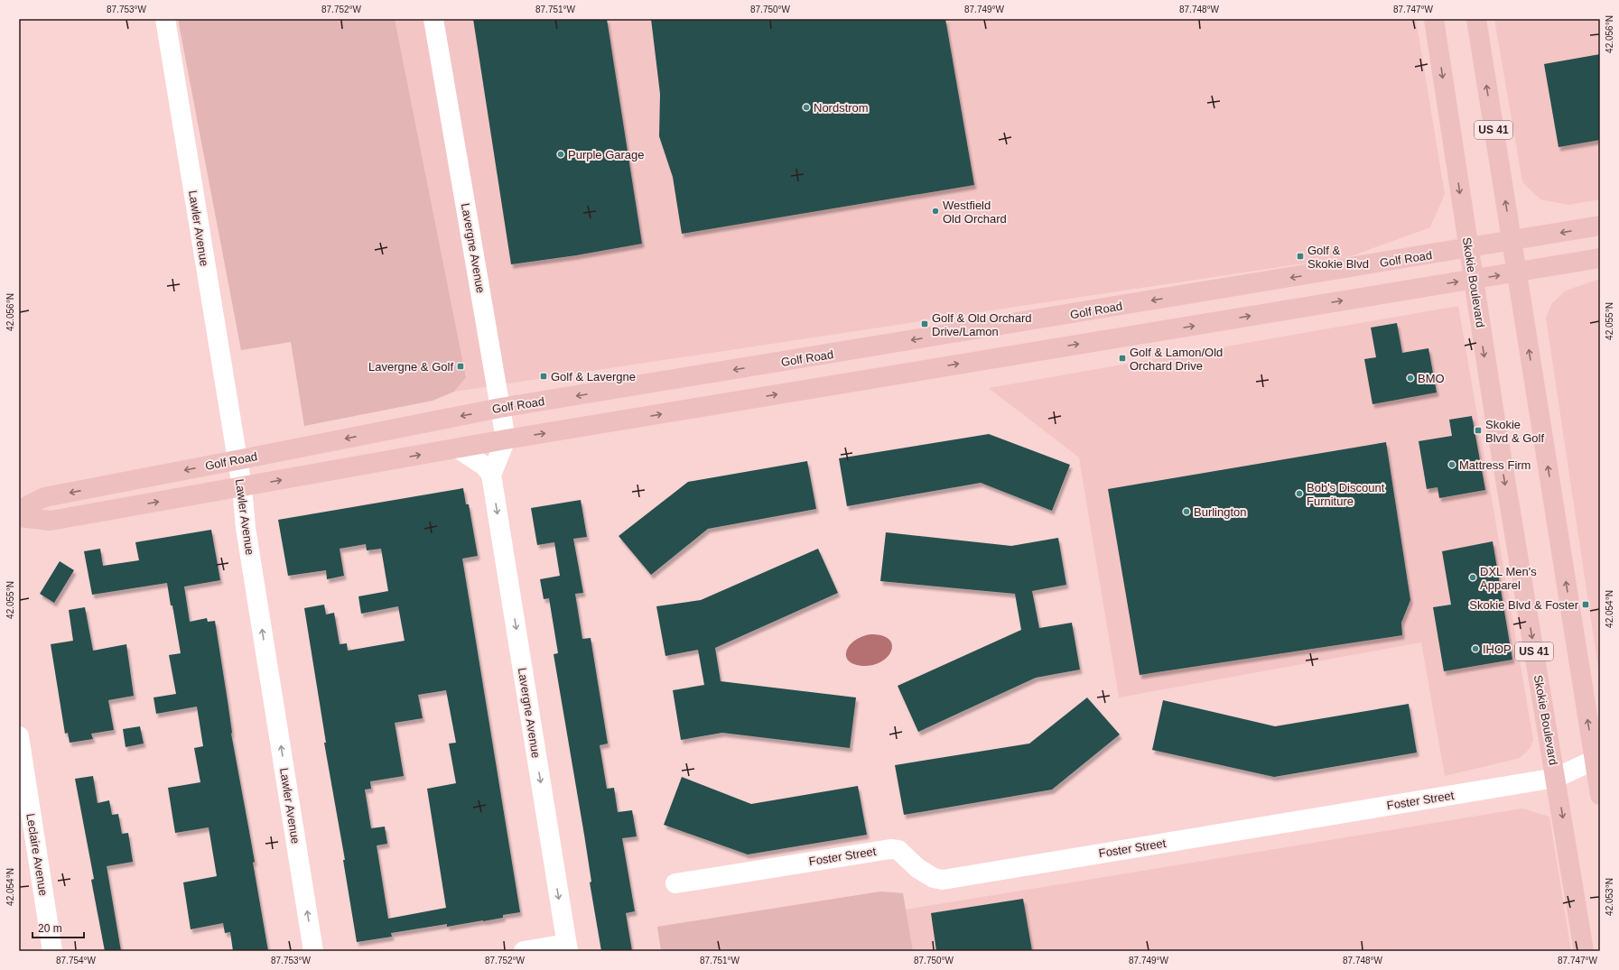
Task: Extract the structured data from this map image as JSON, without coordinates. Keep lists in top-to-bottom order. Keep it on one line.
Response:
{"streets":{"main road":["US 41","Golf Road","Skokie Boulevard"],"street":["Lawler Avenue","Lavergne Avenue","Foster Street","Leclaire Avenue"]},"crossings":[["US 41","Golf Road"],["US 41","Foster Street"],["Lawler Avenue","Golf Road"],["Lavergne Avenue","Golf Road"],["Golf Road","Skokie Boulevard"],["Skokie Boulevard","Foster Street"]],"one_way":["Lawler Avenue","Lavergne Avenue"],"places":{"other":["Nordstrom","Purple Garage","Westfield Old Orchard","BMO","Mattress Firm","Bob's Discount Furniture","Burlington","DXL Men's Apparel","IHOP"],"transit":["Golf & Skokie Blvd","Golf & Old Orchard Drive/Lamon","Golf & Lamon/Old Orchard Drive","Lavergne & Golf","Golf & Lavergne","Skokie Blvd & Golf","Skokie Blvd & Foster"]},"scale_bar":"20 m","coordinates":["87.753°W","87.752°W","87.751°W","87.750°W","87.749°W","87.748°W","87.747°W","42.056°N","42.055°N","42.054°N","42.053°N","87.754°W"]}
